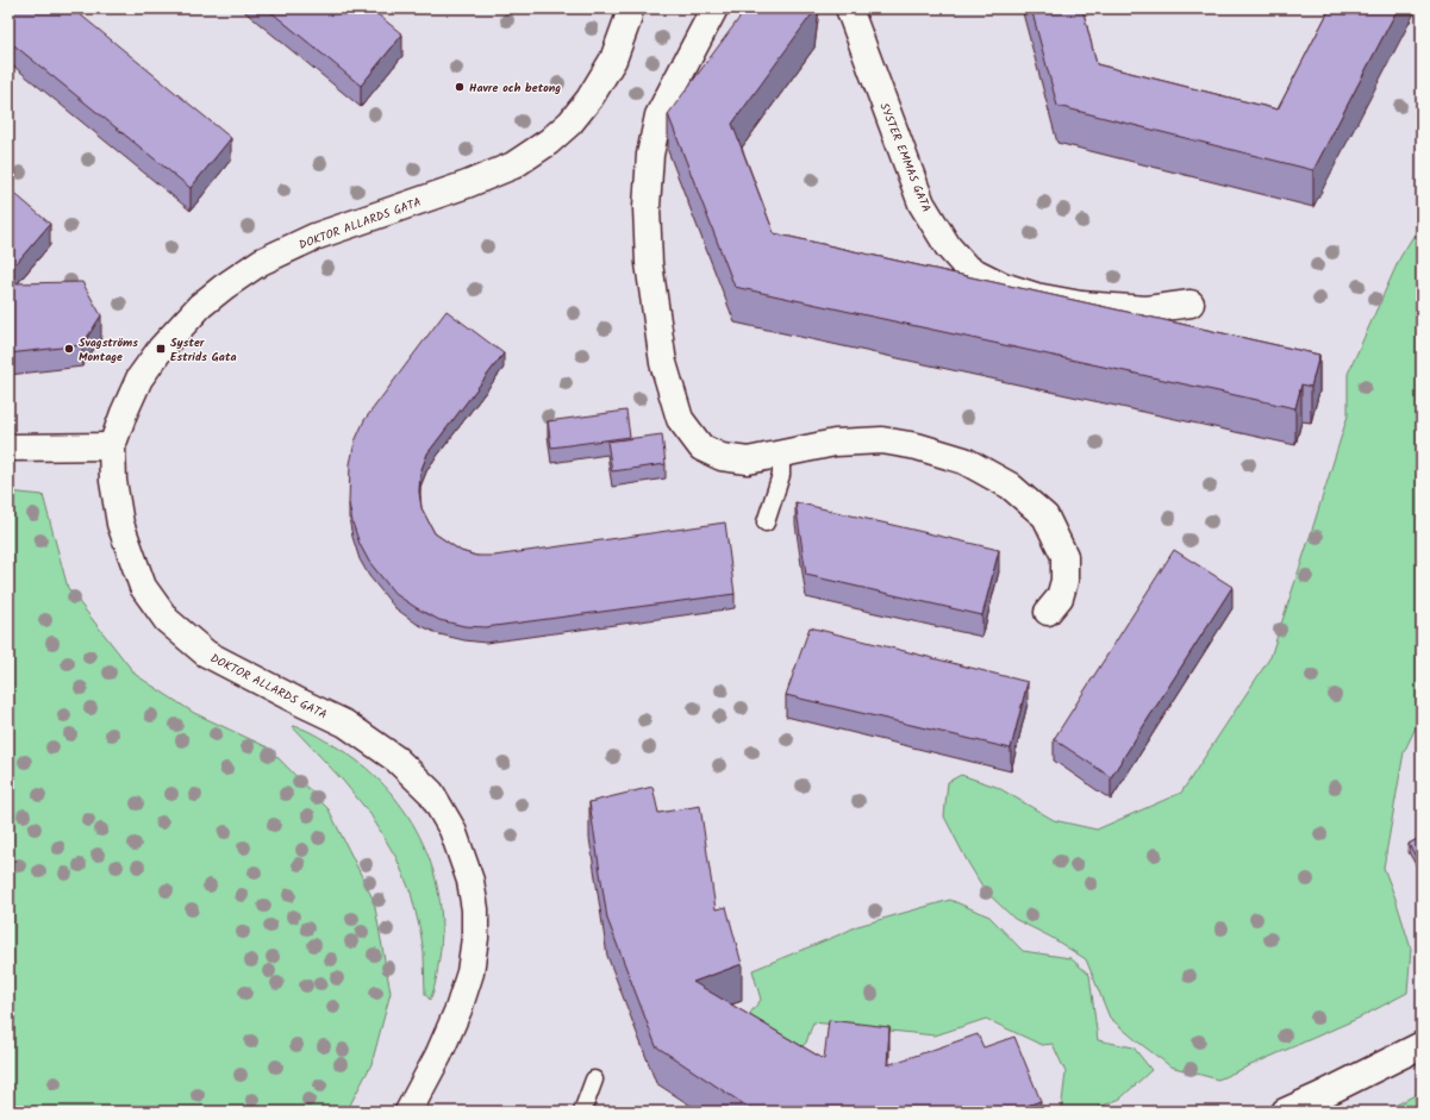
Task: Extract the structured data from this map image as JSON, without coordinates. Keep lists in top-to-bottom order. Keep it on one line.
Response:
{"streets":{"street":["SYSTER EMMAS GATA","DOKTOR ALLARDS GATA"]},"places":{"other":["Havre och betong","Svagströms Montage"],"transit":["Syster Estrids Gata"]}}
